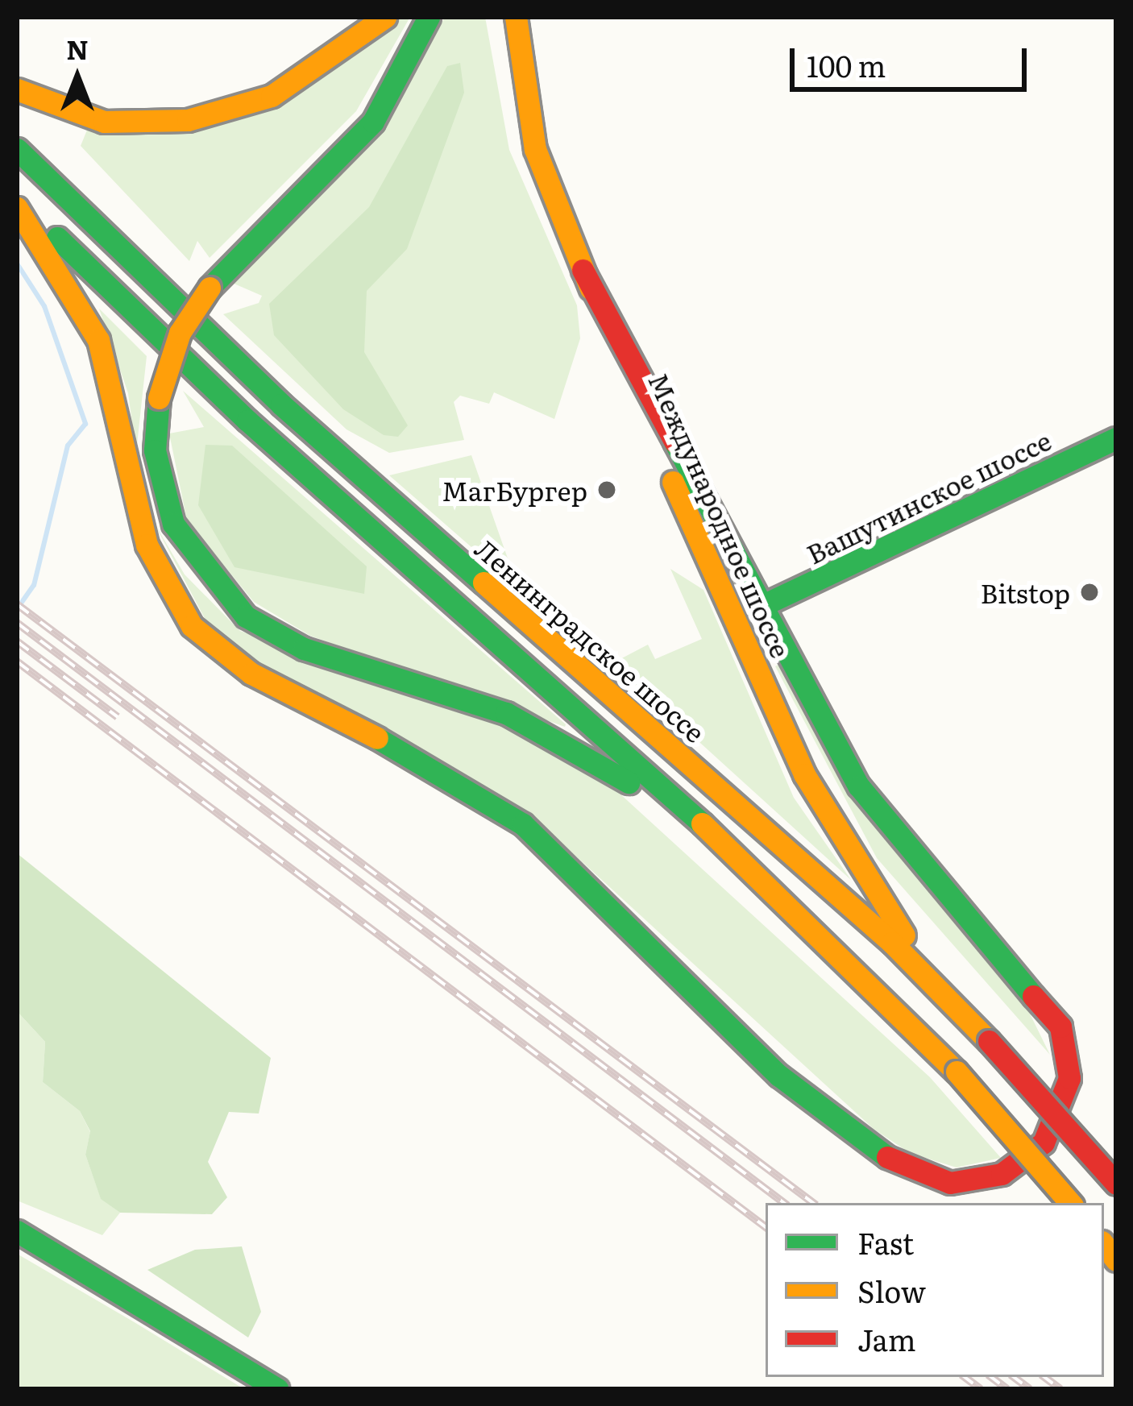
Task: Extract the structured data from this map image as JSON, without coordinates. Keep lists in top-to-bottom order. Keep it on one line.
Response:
{"streets":{"main road":["Вашутинское шоссе","Международное шоссе","Ленинградское шоссе"]},"crossings":[["Международное шоссе","Ленинградское шоссе"]],"places":["МагБургер","Bitstop"],"legend":["Fast","Slow","Jam"],"scale_bar":"100 m","north":"top"}
